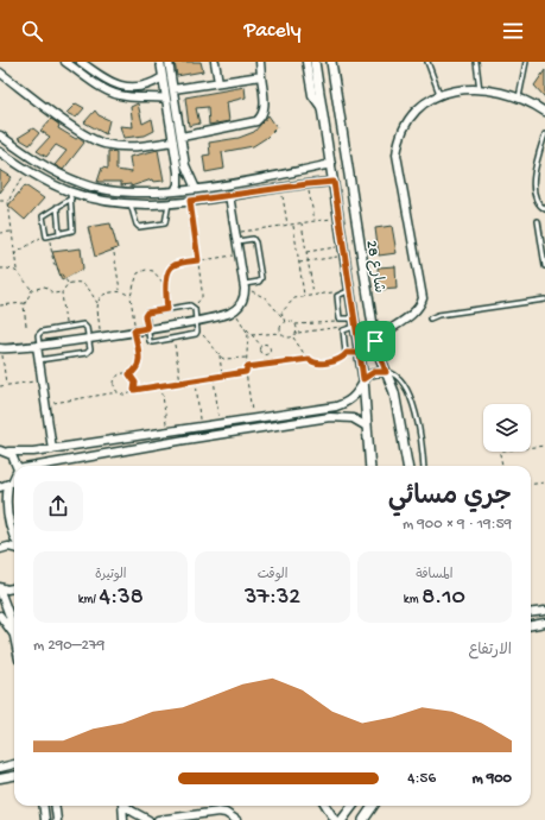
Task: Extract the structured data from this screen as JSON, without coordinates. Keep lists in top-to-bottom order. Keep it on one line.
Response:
{"streets":{"street":["شارع 28"]},"page":{"header":"Pacely","heading":["جري مسائي","19:59 · 9 × 900 m"],"stats":[["المسافة","8.10 km"],["الوقت","37:32"],["الوتيرة","4:38 /km"]],"chart":["الارتفاع","279–290 m"],"list":[{"name":"900 m","note":"4:56"}]}}
